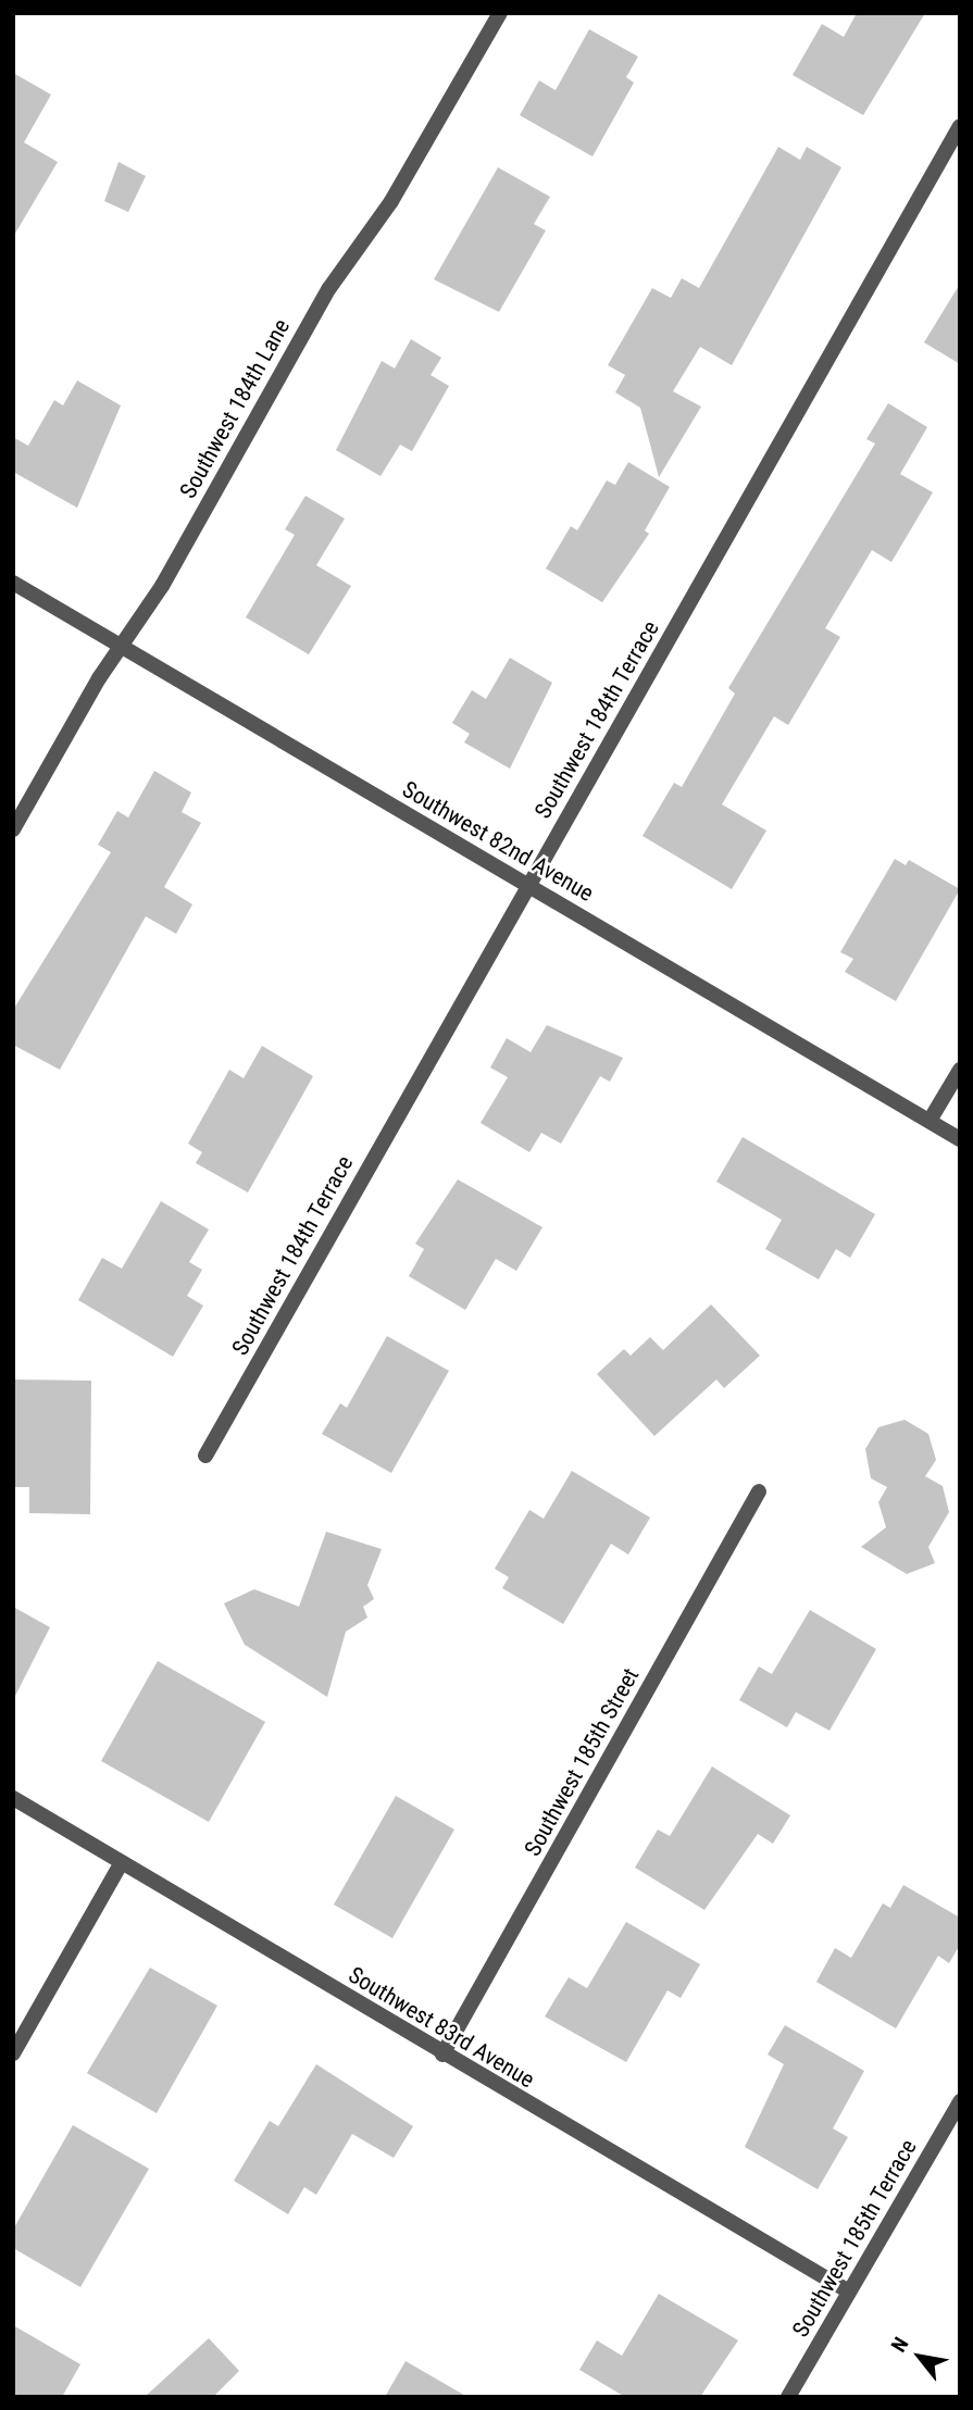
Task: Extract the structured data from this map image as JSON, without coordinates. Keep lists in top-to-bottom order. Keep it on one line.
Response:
{"streets":{"street":["Southwest 184th Lane","Southwest 184th Terrace","Southwest 82nd Avenue","Southwest 185th Street","Southwest 83rd Avenue","Southwest 185th Terrace"]},"crossings":[["Southwest 184th Lane","Southwest 82nd Avenue"],["Southwest 184th Terrace","Southwest 82nd Avenue"],["Southwest 185th Street","Southwest 83rd Avenue"],["Southwest 83rd Avenue","Southwest 185th Terrace"]],"north":"top left"}
